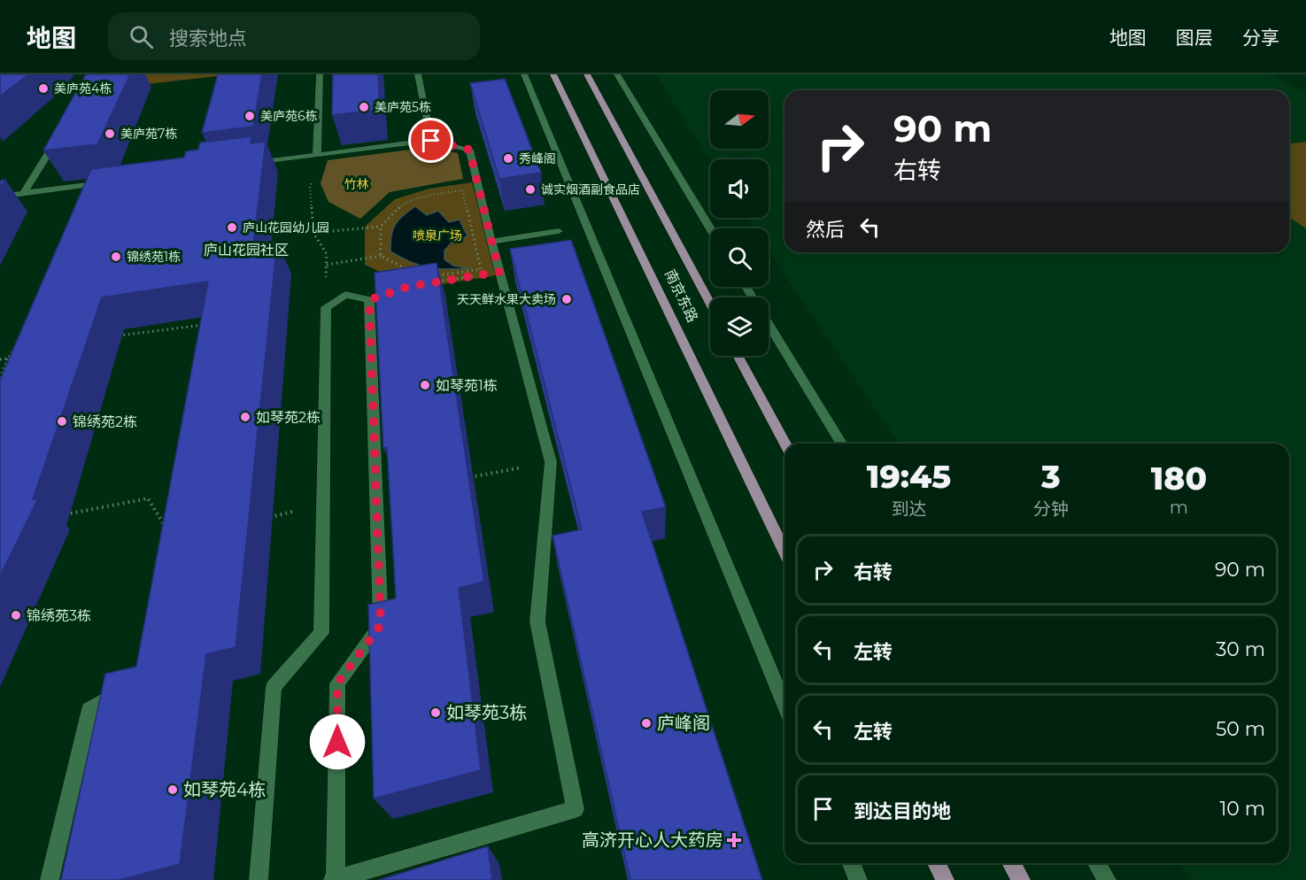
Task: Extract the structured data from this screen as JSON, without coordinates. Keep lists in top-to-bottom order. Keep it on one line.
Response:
{"streets":{"main road":["南京东路"]},"districts":["庐山花园社区"],"parks":["竹林","喷泉广场"],"places":{"other":["美庐苑4栋","美庐苑5栋","美庐苑6栋","美庐苑7栋","秀峰阁","诚实烟酒副食品店","庐山花园幼儿园","锦绣苑1栋","天天鲜水果大卖场","如琴苑1栋","如琴苑2栋","锦绣苑2栋","锦绣苑3栋","如琴苑3栋","庐峰阁","如琴苑4栋"],"health":["高济开心人大药房"]},"north":"right","page":{"header":"地图","search":"搜索地点","nav":["地图","图层","分享"],"turn":["90 m","右转"],"then":"然后","eta":["19:45","到达","3","分钟","180","m"],"list":[{"name":"右转","value":"90 m"},{"name":"左转","value":"30 m"},{"name":"左转","value":"50 m"},{"name":"到达目的地","value":"10 m"}]}}
